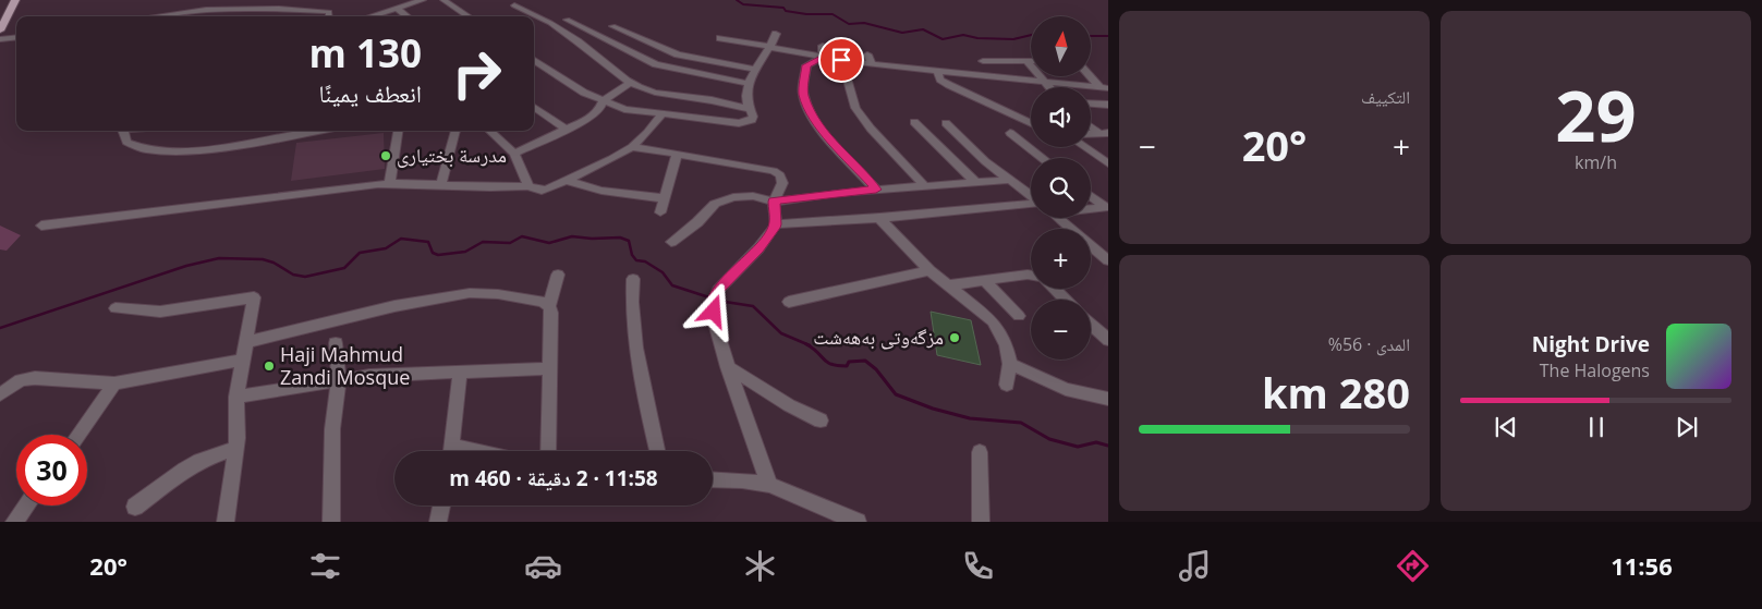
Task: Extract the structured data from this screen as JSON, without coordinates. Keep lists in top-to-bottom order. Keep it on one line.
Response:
{"places":["مدرسة بختيارى","مزگەوتی بەهەشت","Haji Mahmud Zandi Mosque"],"north":"top","page":{"tile":[["29","km/h"],"التكييف",["المدى · 56%","280 km"]],"map_buttons":["+","−"],"turn":["130 m","انعطف يمينًا"],"heat":["−","20°","+"],"song":["Night Drive","The Halogens"],"limit":"30","trip":"11:58 · 2 دقيقة · 460 m","tabs":["11:56","20°"]}}
